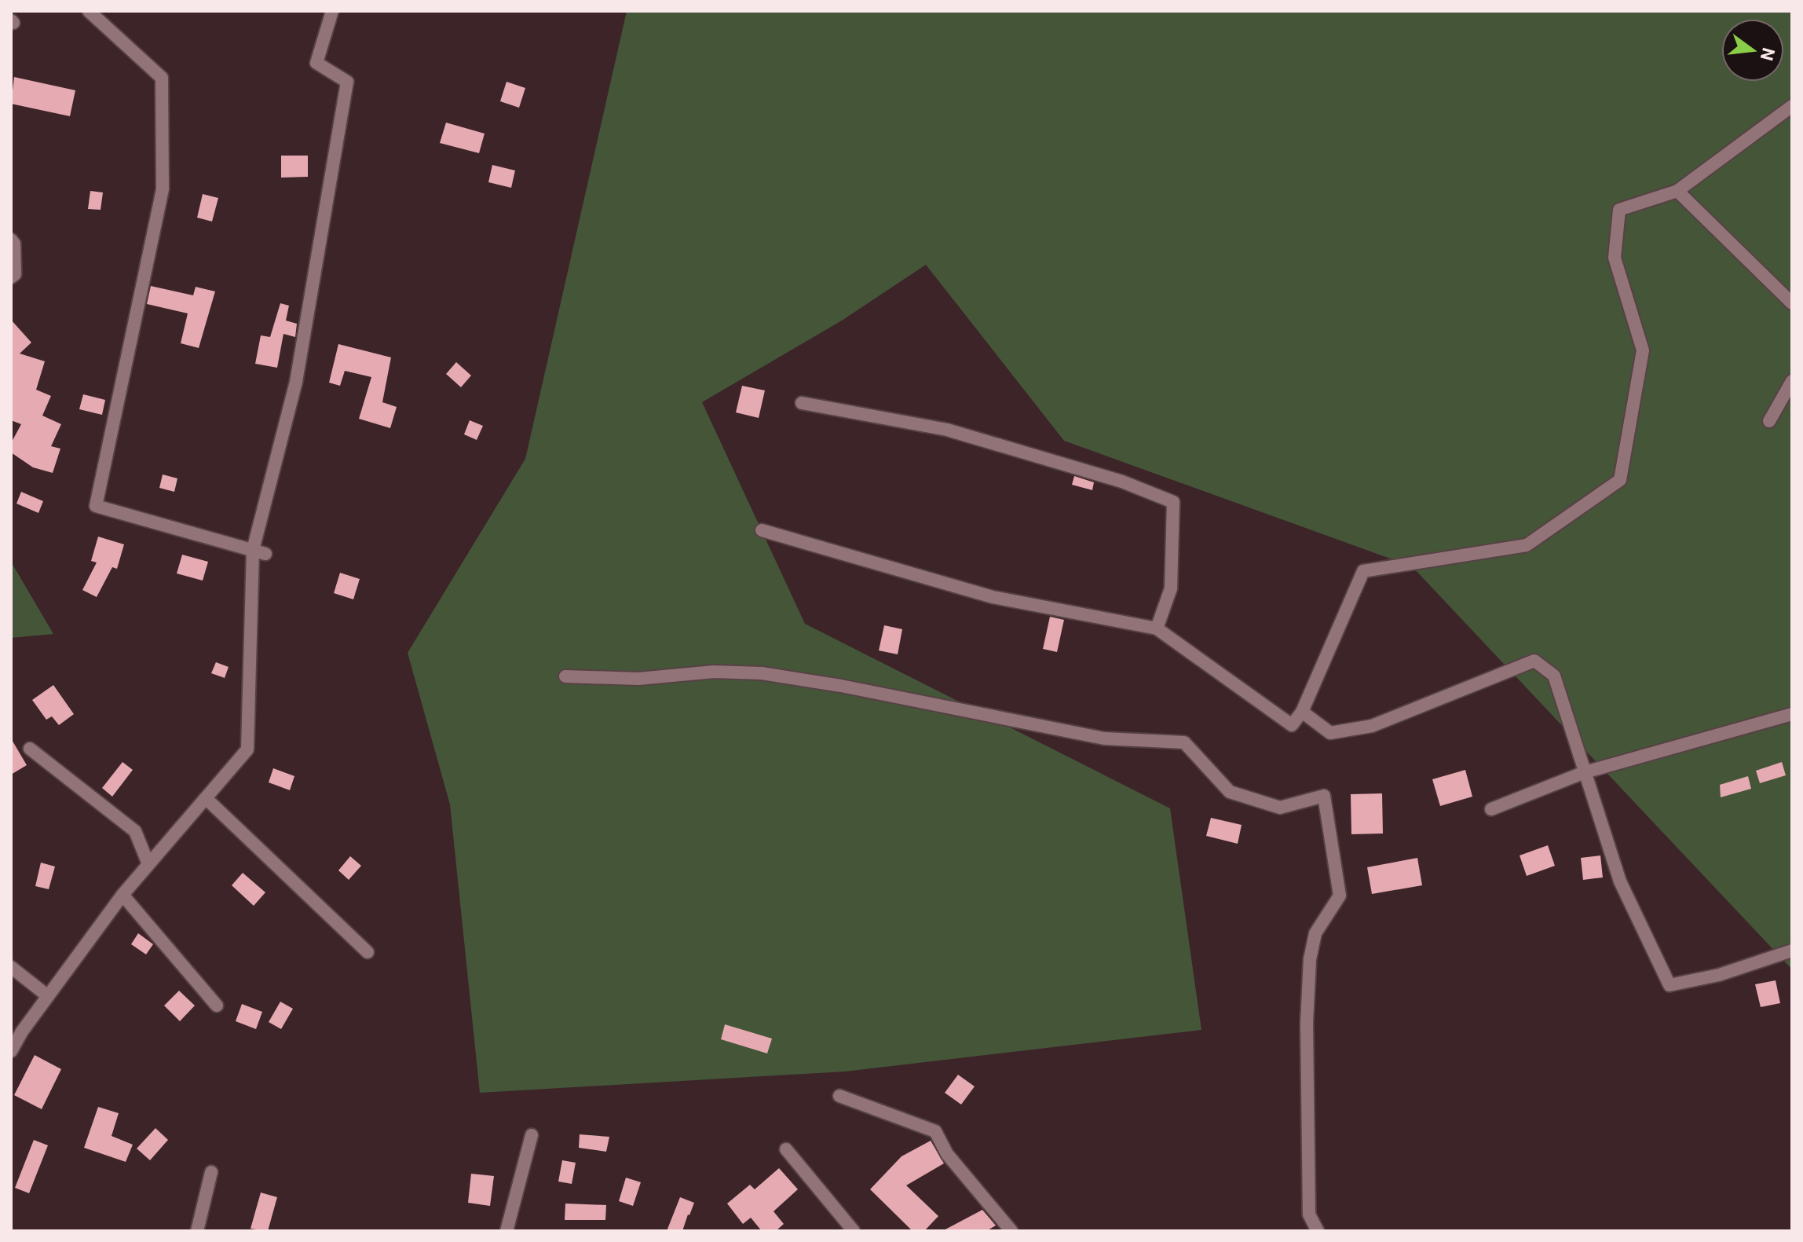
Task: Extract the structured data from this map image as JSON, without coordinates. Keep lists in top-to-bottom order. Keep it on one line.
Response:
{"north":"right"}
